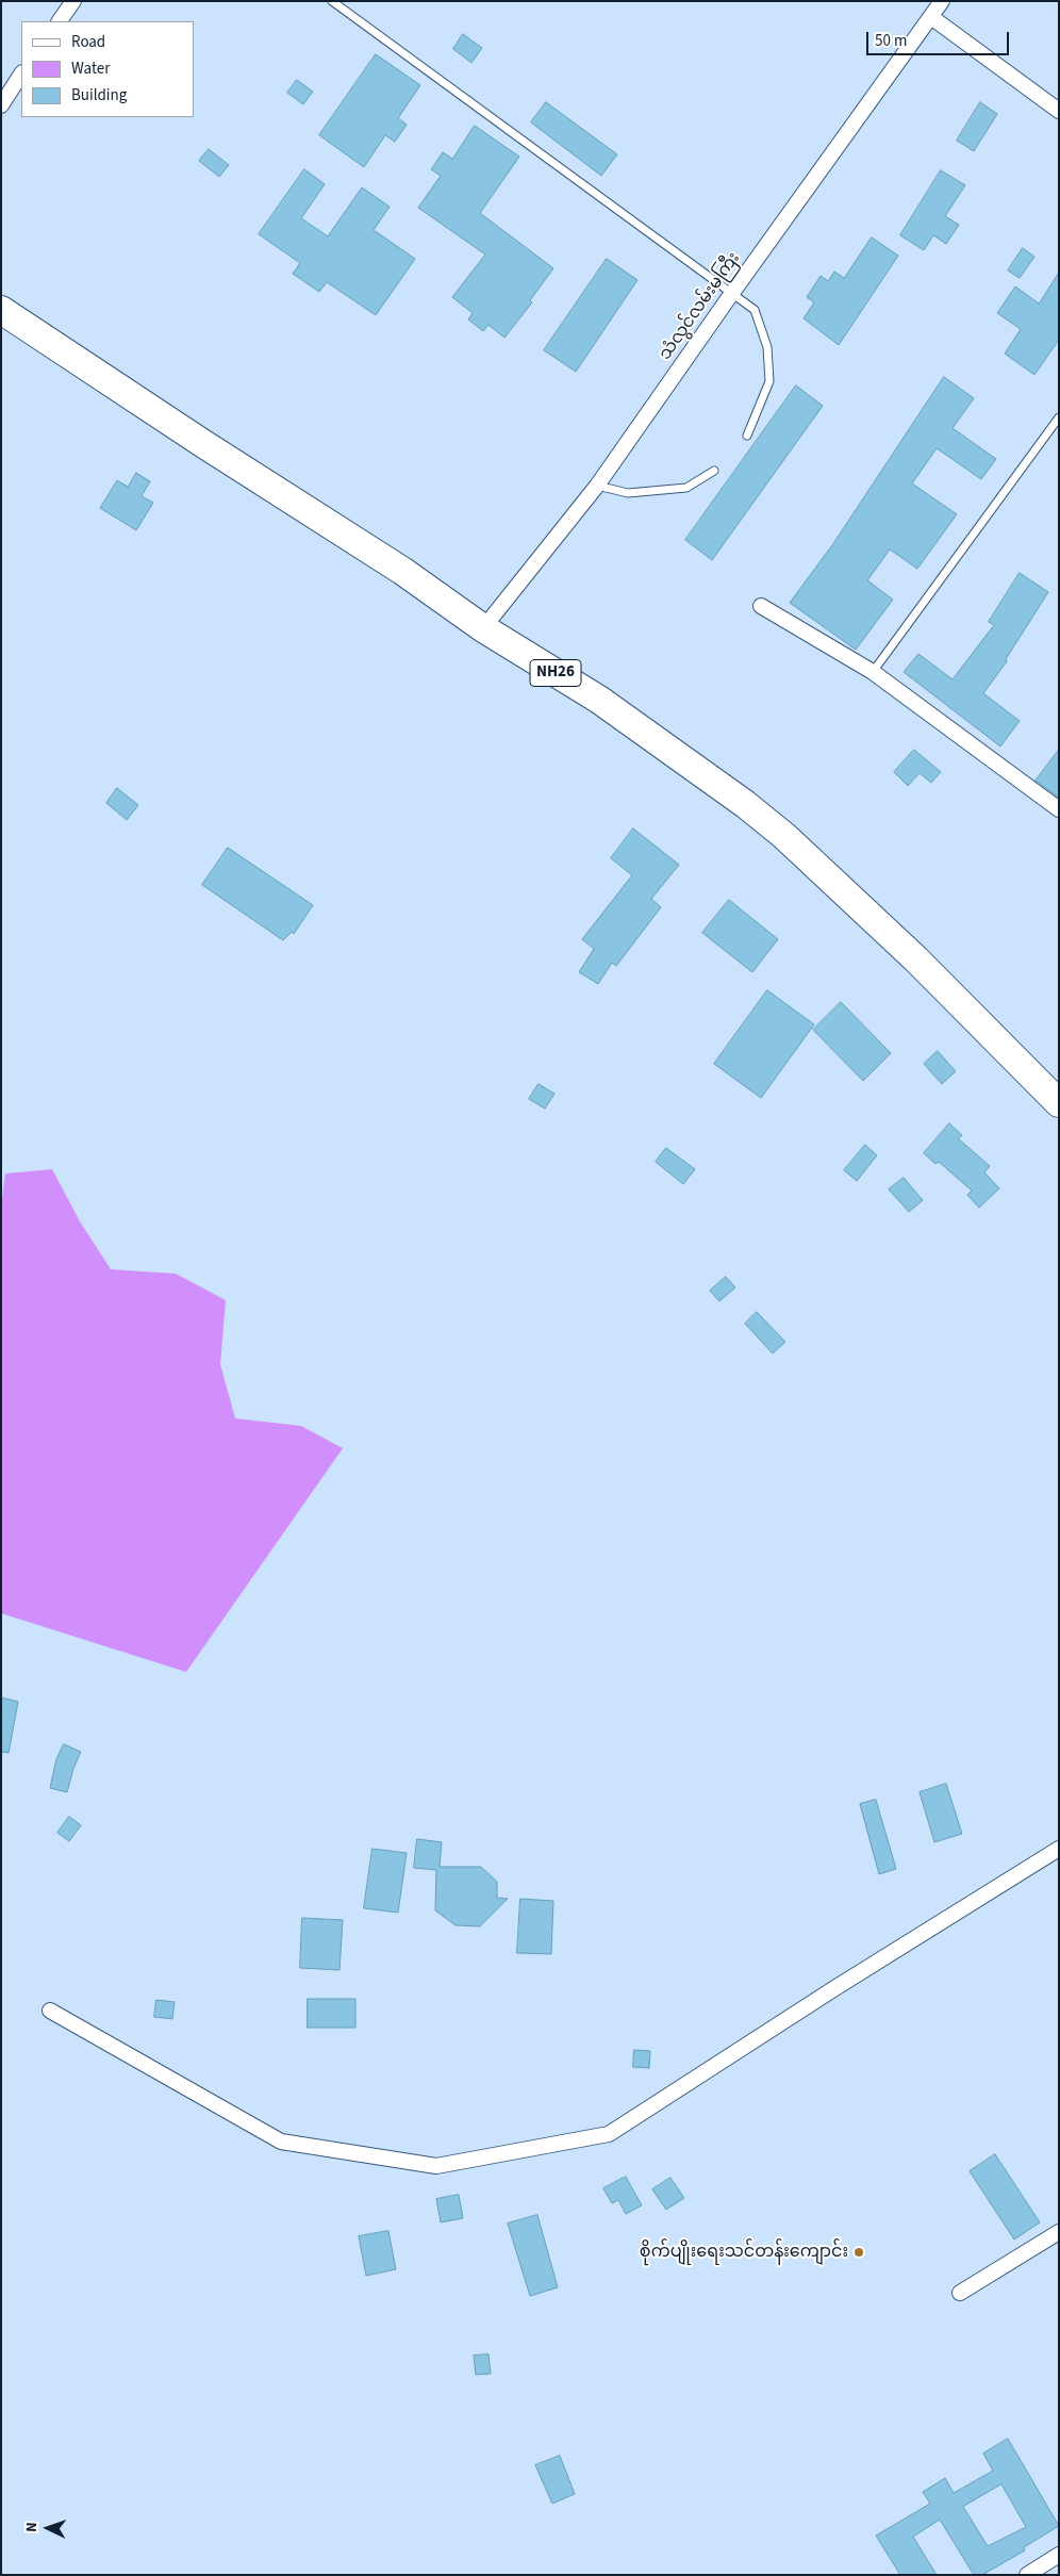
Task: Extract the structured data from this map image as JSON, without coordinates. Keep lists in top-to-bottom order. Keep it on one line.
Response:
{"streets":{"highway":["NH26"],"street":["သံလွင်လမ်းမကြီး"]},"crossings":[["သံလွင်လမ်းမကြီး","NH26"]],"places":["စိုက်ပျိုးရေးသင်တန်းကျောင်း"],"legend":["Road","Water","Building"],"scale_bar":"50 m","north":"left"}
